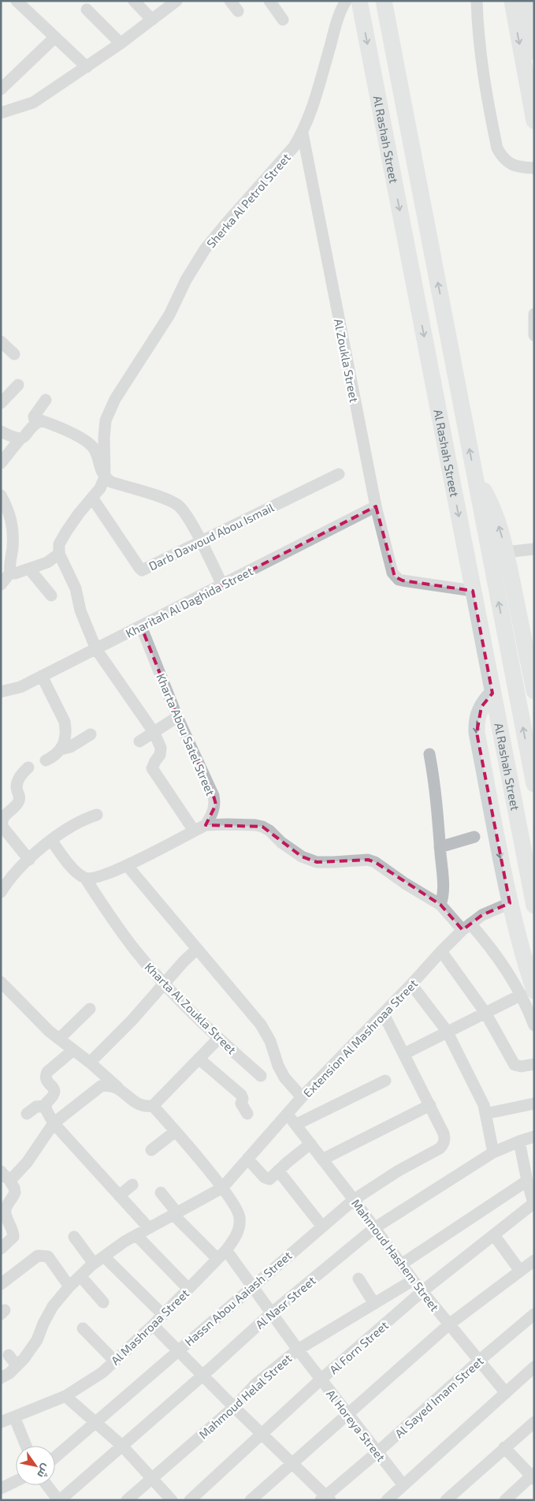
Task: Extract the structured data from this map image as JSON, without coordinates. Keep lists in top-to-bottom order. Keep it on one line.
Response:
{"streets":{"main road":["Al Rashah Street"],"street":["Sherka Al Petrol Street","Al Zoukla Street","Darb Dawoud Abou Ismail","Kharitah Al Daghida Street","Kharta Abou Satel Street","Kharta Al Zoukla Street","Extension Al Mashroaa Street","Mahmoud Hashem Street","Hassn Abou Aaiash Street","Al Nasr Street","Al Mashroaa Street","Al Forn Street","Mahmoud Helal Street","Al Sayed Imam Street","Al Horeya Street"]},"crossings":[["Al Rashah Street","Al Zoukla Street"],["Sherka Al Petrol Street","Al Zoukla Street"],["Al Zoukla Street","Kharitah Al Daghida Street"],["Kharitah Al Daghida Street","Kharta Abou Satel Street"],["Extension Al Mashroaa Street","Mahmoud Hashem Street"],["Extension Al Mashroaa Street","Al Mashroaa Street"],["Extension Al Mashroaa Street","Al Horeya Street"],["Mahmoud Hashem Street","Hassn Abou Aaiash Street"],["Mahmoud Hashem Street","Al Nasr Street"],["Mahmoud Hashem Street","Al Forn Street"],["Mahmoud Hashem Street","Mahmoud Helal Street"],["Mahmoud Hashem Street","Al Sayed Imam Street"],["Hassn Abou Aaiash Street","Al Horeya Street"],["Al Nasr Street","Al Horeya Street"],["Al Mashroaa Street","Al Horeya Street"],["Al Forn Street","Al Horeya Street"],["Mahmoud Helal Street","Al Horeya Street"],["Al Sayed Imam Street","Al Horeya Street"]],"north":"bottom right"}
